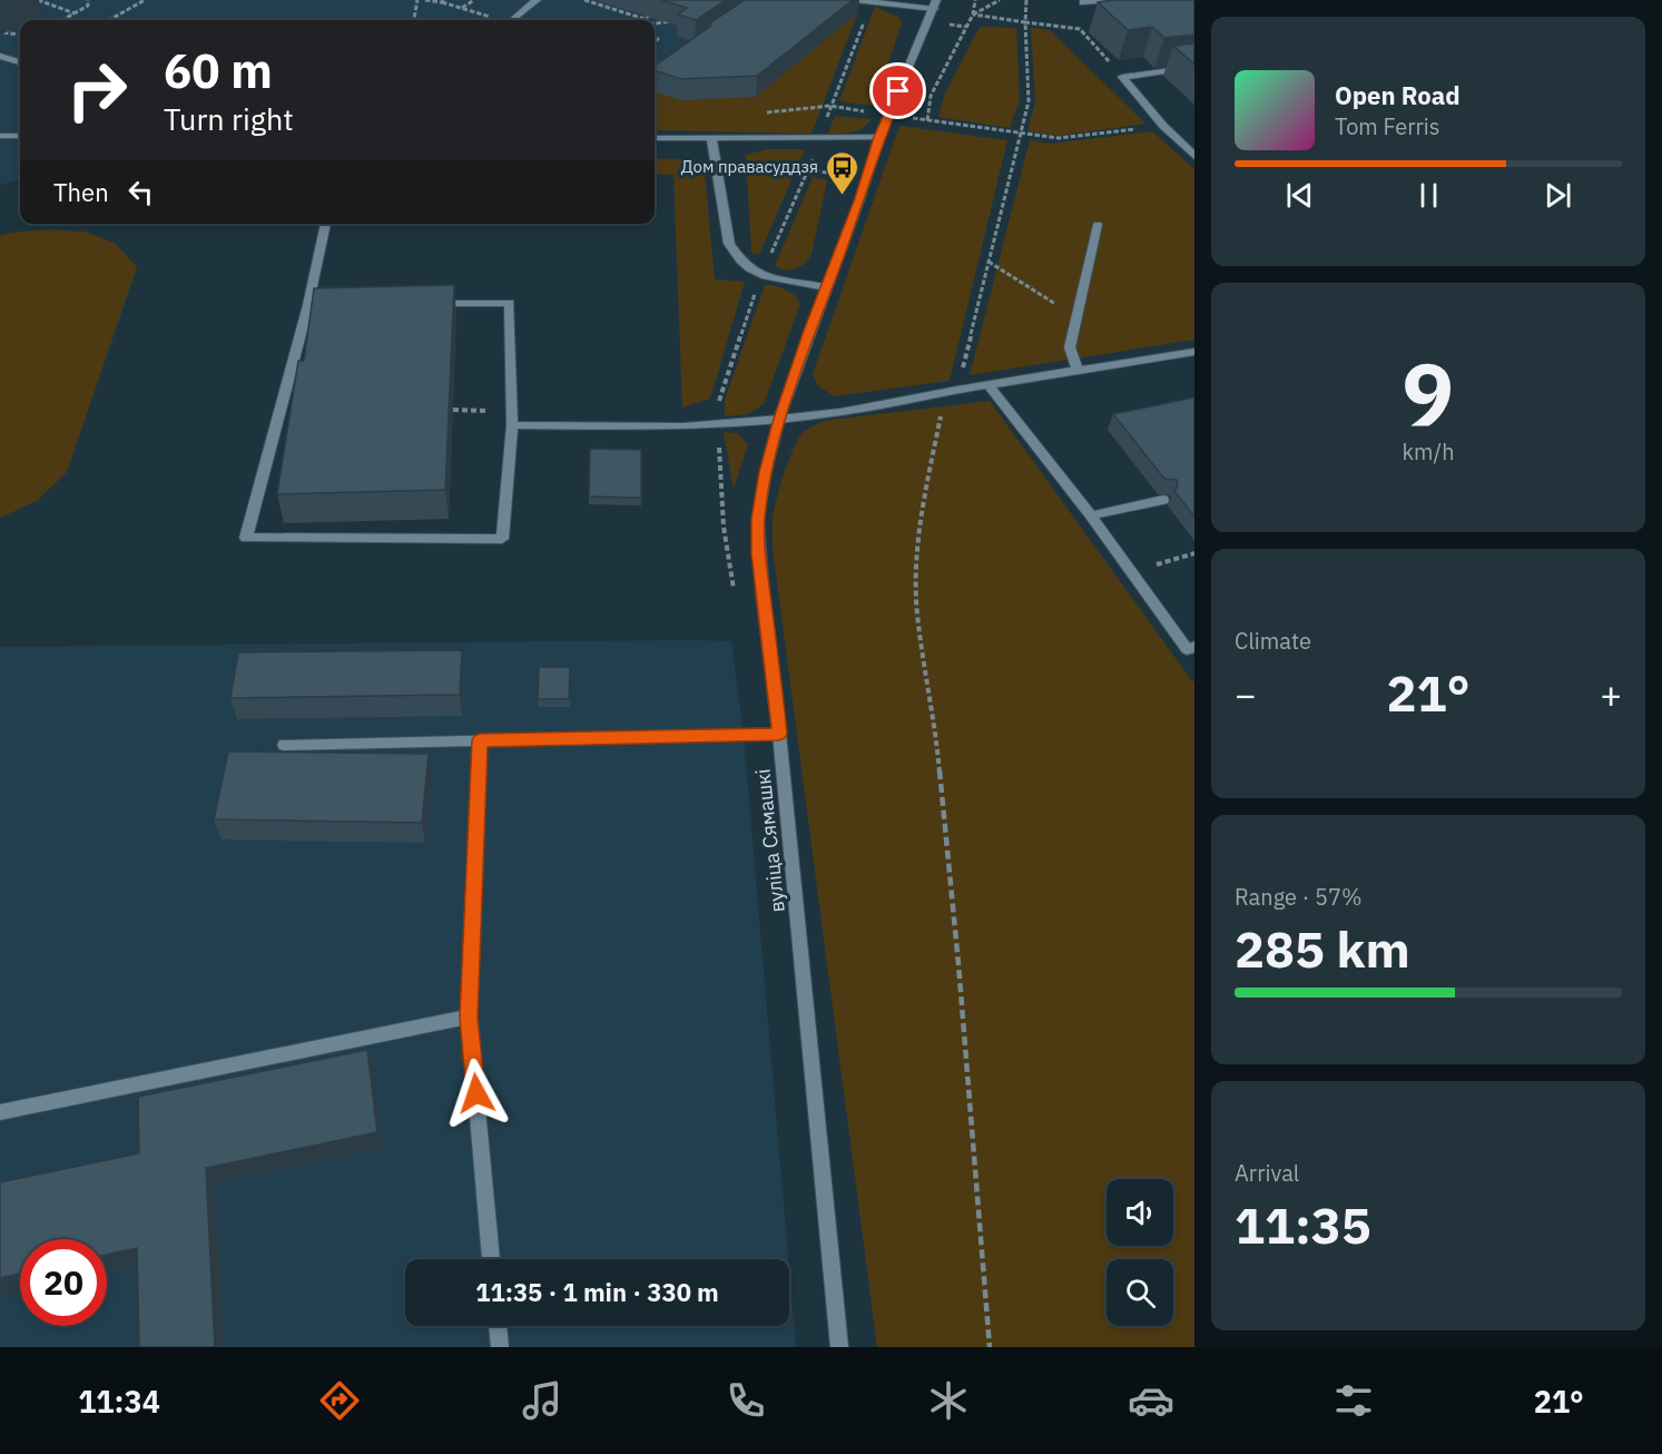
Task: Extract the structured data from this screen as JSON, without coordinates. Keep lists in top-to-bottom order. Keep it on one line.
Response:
{"streets":{"street":["вуліца Сямашкі"]},"places":{"bus stop":["Дом правасуддзя"]},"page":{"turn":["60 m","Turn right"],"song":["Open Road","Tom Ferris"],"then":"Then","tile":[["9","km/h"],"Climate",["Range · 57%","285 km"],["Arrival","11:35"]],"heat":["−","21°","+"],"limit":"20","trip":"11:35 · 1 min · 330 m","tabs":["11:34","21°"]}}
